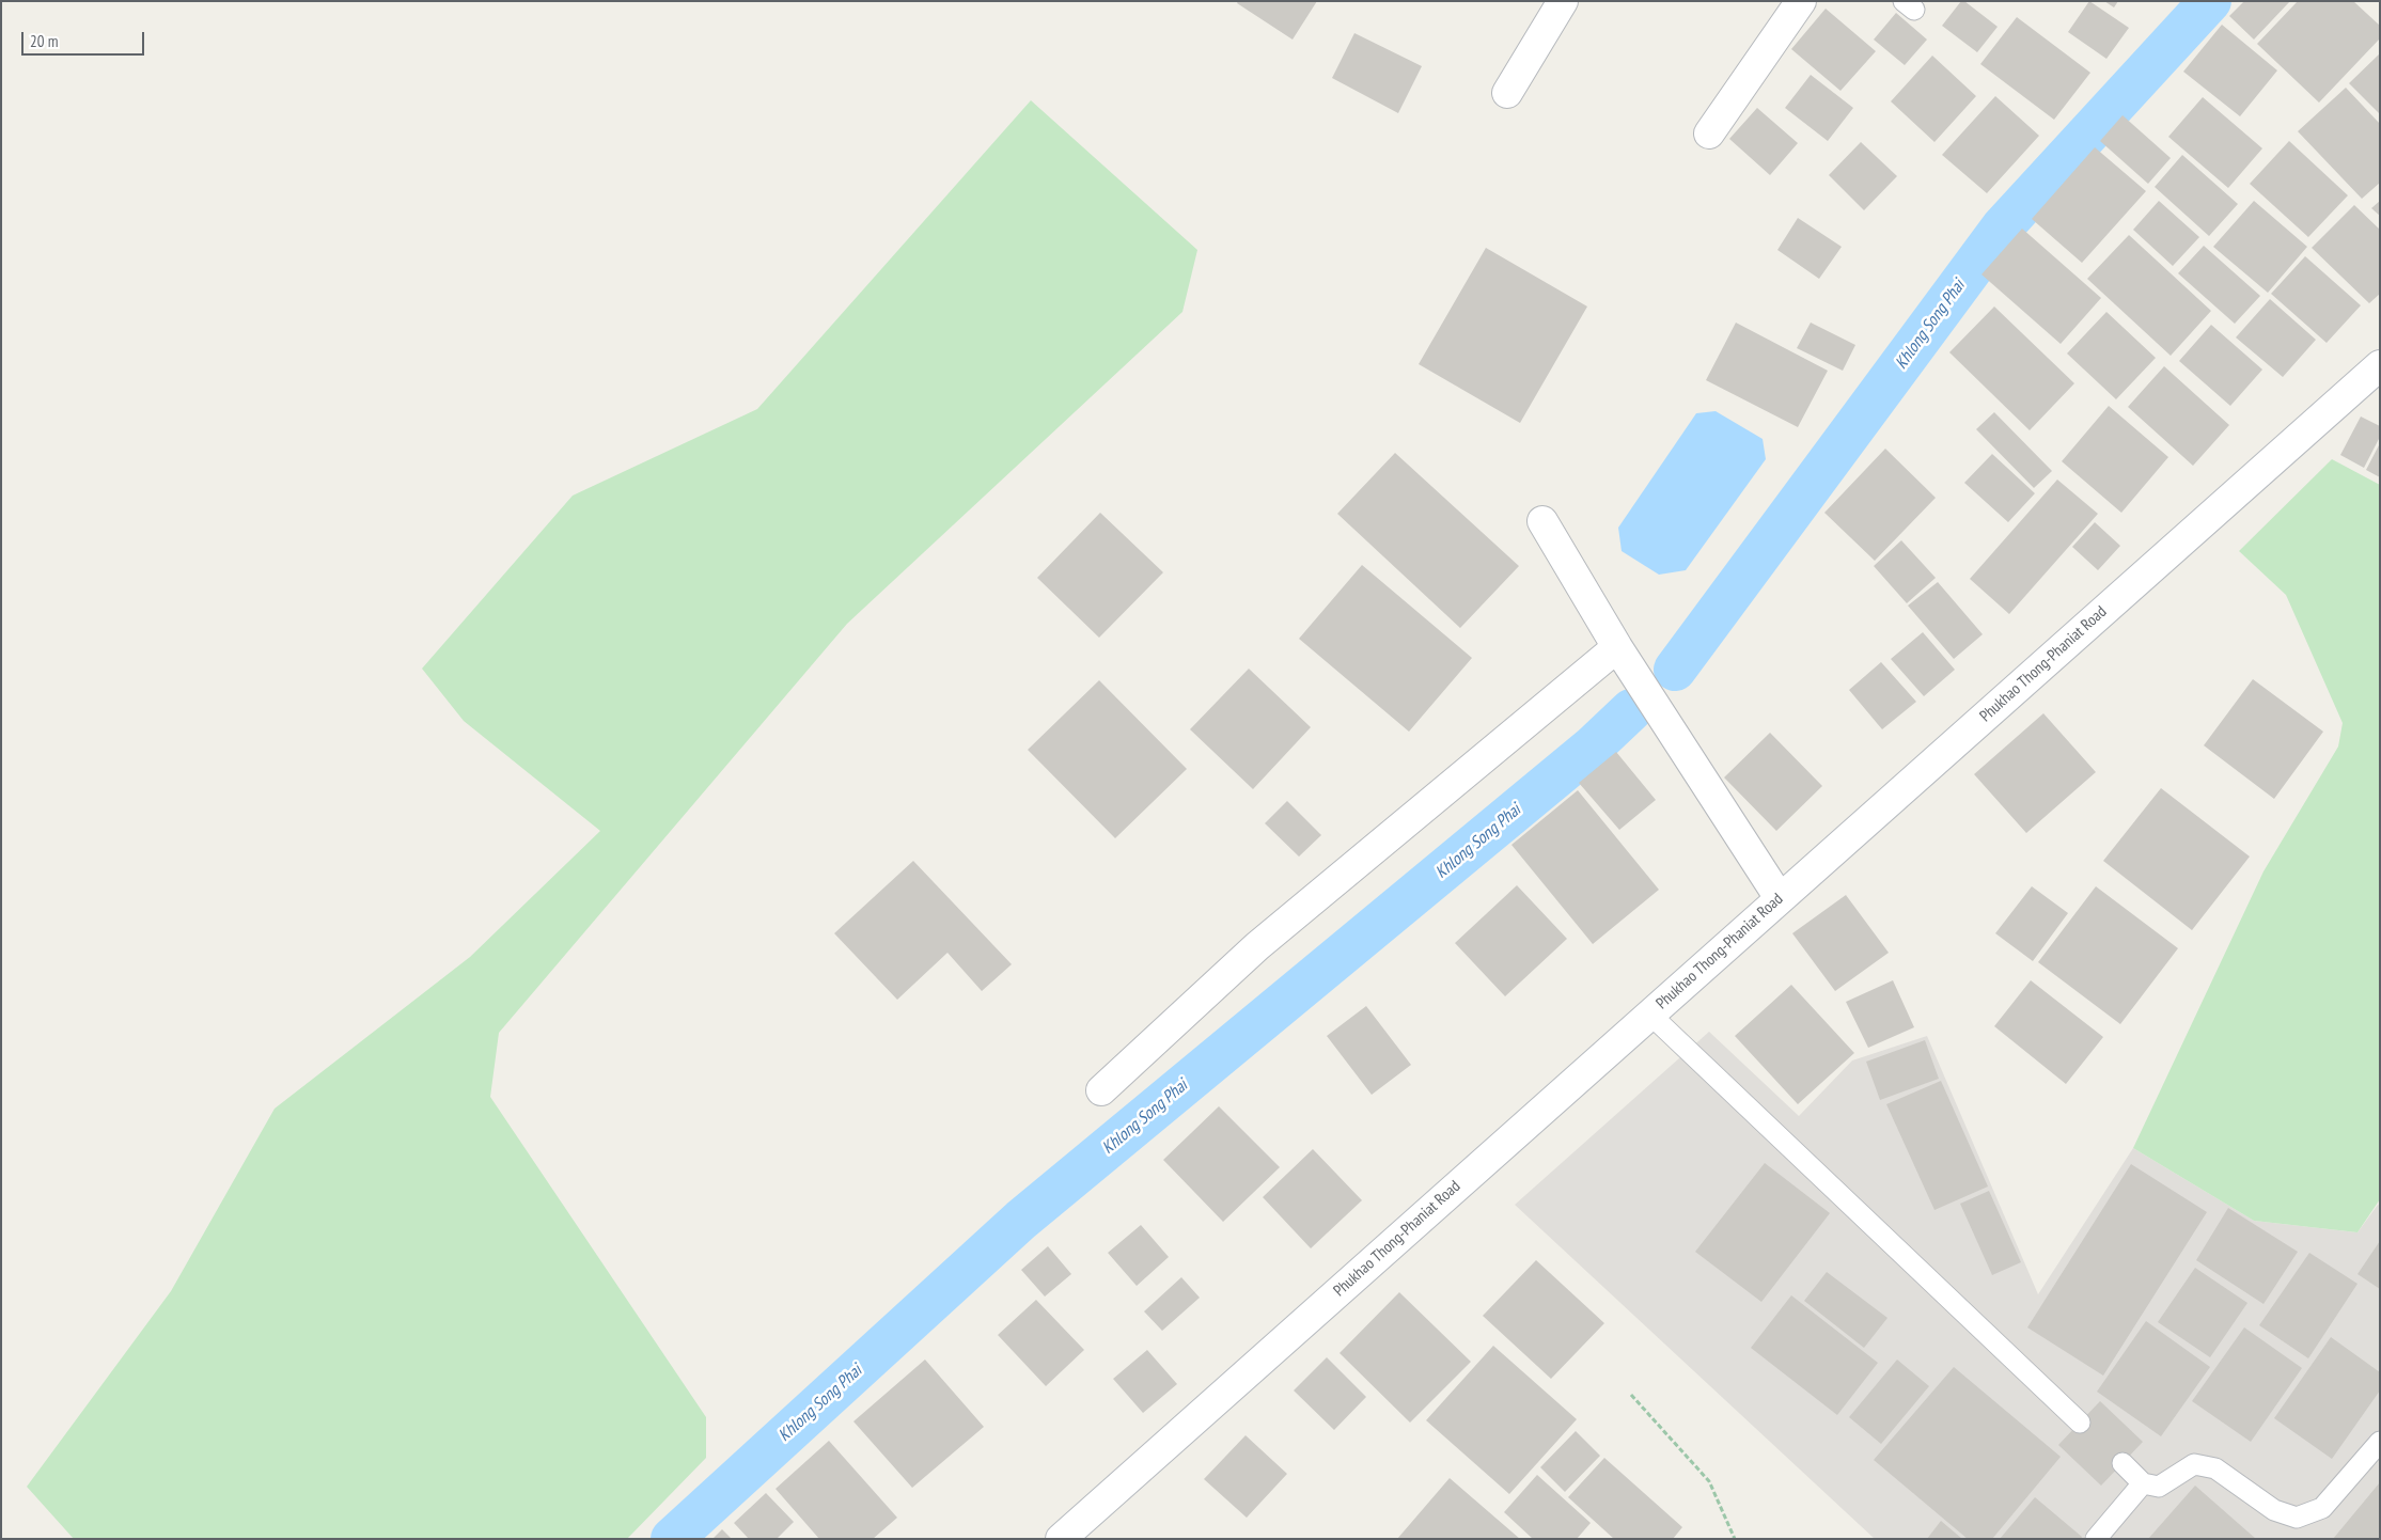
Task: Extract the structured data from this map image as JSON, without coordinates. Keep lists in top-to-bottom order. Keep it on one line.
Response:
{"streets":{"street":["Phukhao Thong-Phaniat Road"]},"water":["Khlong Song Phai"],"scale_bar":"20 m"}
